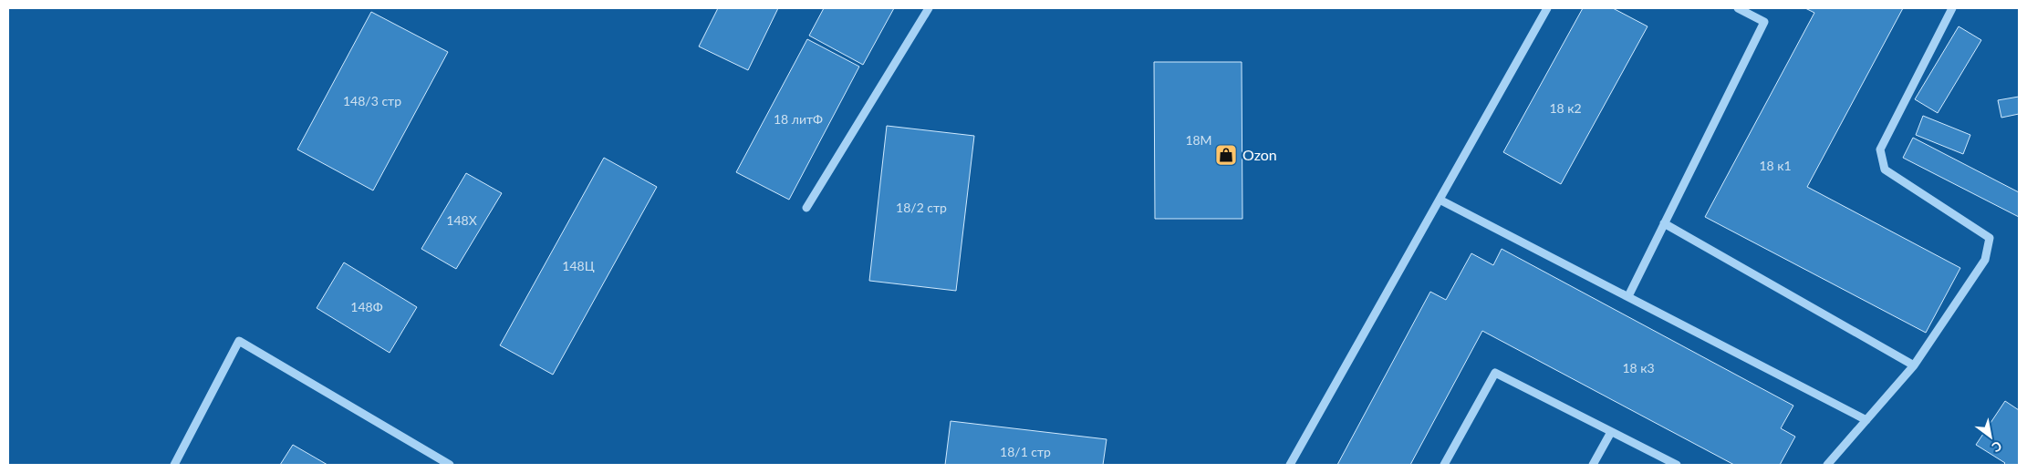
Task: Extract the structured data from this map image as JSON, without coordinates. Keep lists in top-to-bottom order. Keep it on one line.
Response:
{"places":{"shop":["Ozon"]},"house_numbers":["148/3 стр","18 к2","18 литФ","18М","18 к1","18/2 стр","148Х","148Ц","148Ф","18 к3","18/1 стр"],"north":"bottom right"}
